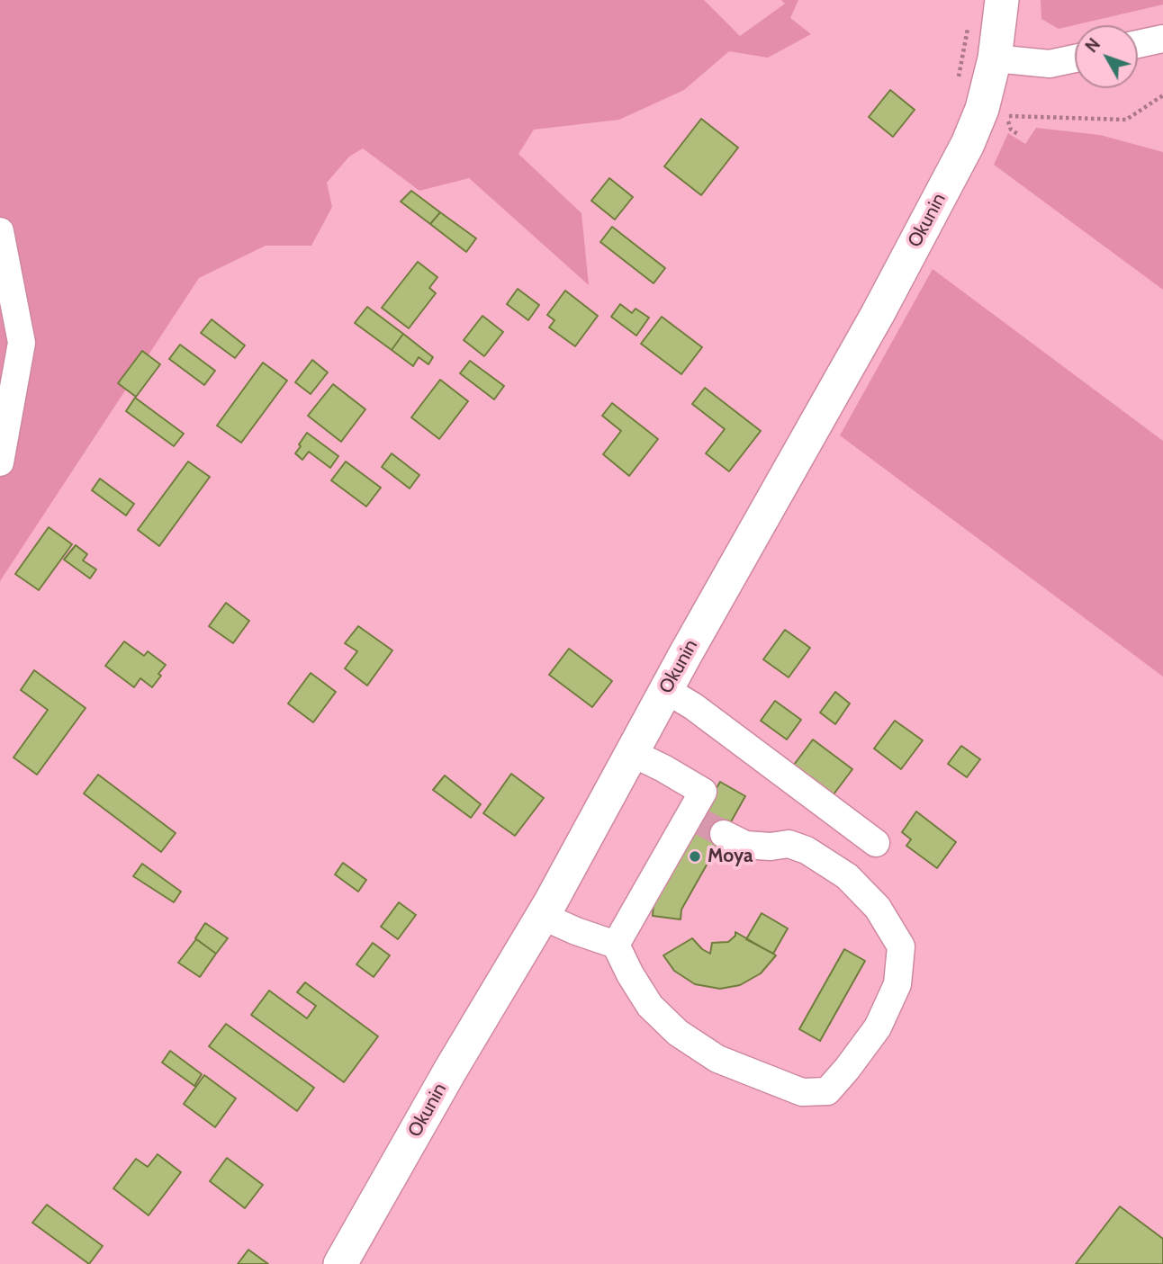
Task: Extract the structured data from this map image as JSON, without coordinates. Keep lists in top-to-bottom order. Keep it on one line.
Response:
{"streets":{"main road":["Okunin"]},"places":["Moya"],"north":"top left"}
